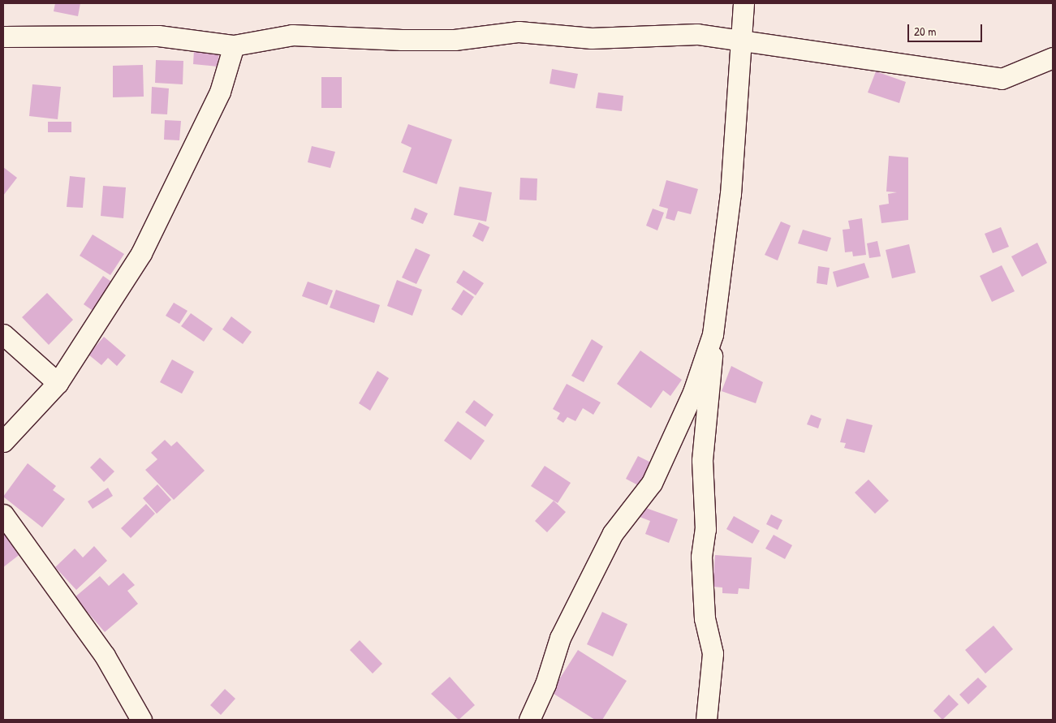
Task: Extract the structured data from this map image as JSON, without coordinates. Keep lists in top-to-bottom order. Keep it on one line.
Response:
{"scale_bar":"20 m"}
